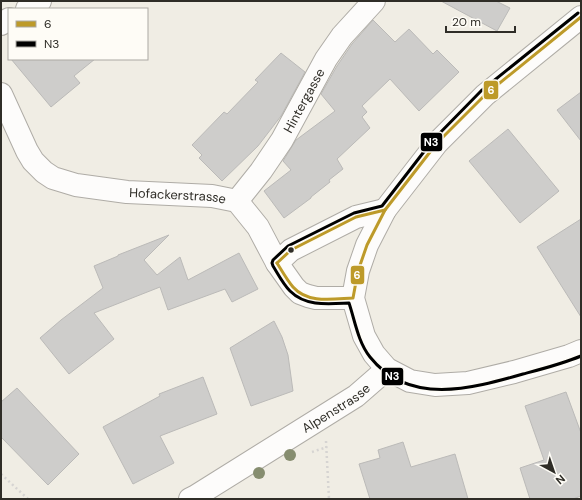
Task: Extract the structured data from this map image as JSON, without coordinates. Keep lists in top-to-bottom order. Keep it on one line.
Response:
{"streets":{"street":["Hintergasse","Hofackerstrasse","Alpenstrasse"]},"crossings":[["Hintergasse","Hofackerstrasse"]],"lines":["transit line N3","transit line 6"],"legend":["6","N3"],"scale_bar":"20 m","north":"bottom right"}
